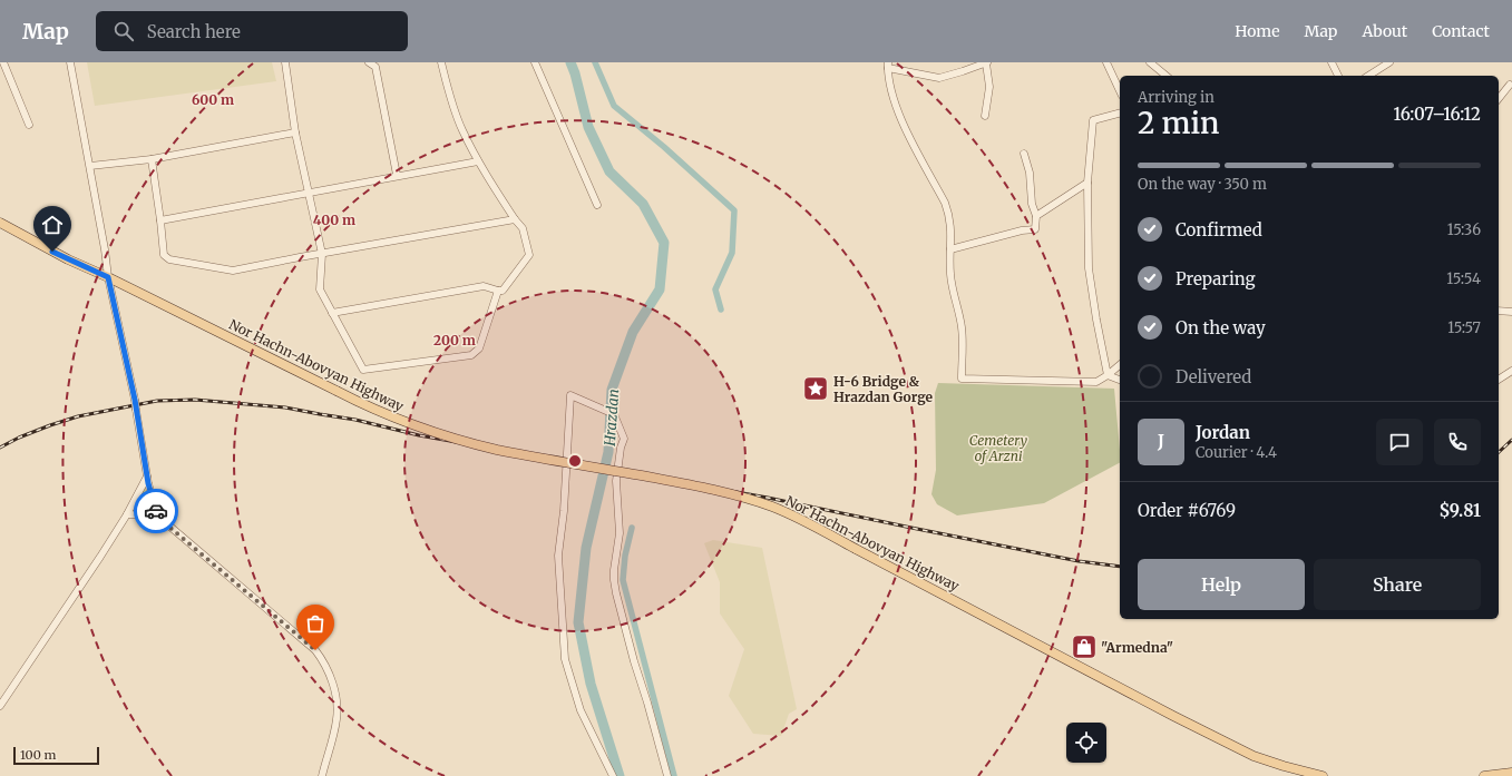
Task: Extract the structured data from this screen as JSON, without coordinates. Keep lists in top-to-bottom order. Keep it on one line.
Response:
{"streets":{"main road":["Nor Hachn-Abovyan Highway"]},"water":["Hrazdan"],"parks":["Cemetery of Arzni"],"places":{"place":["H-6 Bridge & Hrazdan Gorge"],"shop":["\"Armedna\""]},"scale_bar":"100 m","page":{"header":"Map","search":"Search here","nav":["Home","Map","About","Contact"],"heading":["2 min","Arriving in","16:07–16:12"],"panel":["Jordan","Courier · 4.4","Order #6769","$9.81"],"bar":"On the way · 350 m","list":[["Confirmed","15:36"],["Preparing","15:54"],["On the way","15:57"],"Delivered"],"round":"J","buttons":["Help","Share"],"scale":"100 m"},"rings":["600 m","400 m","200 m"]}
